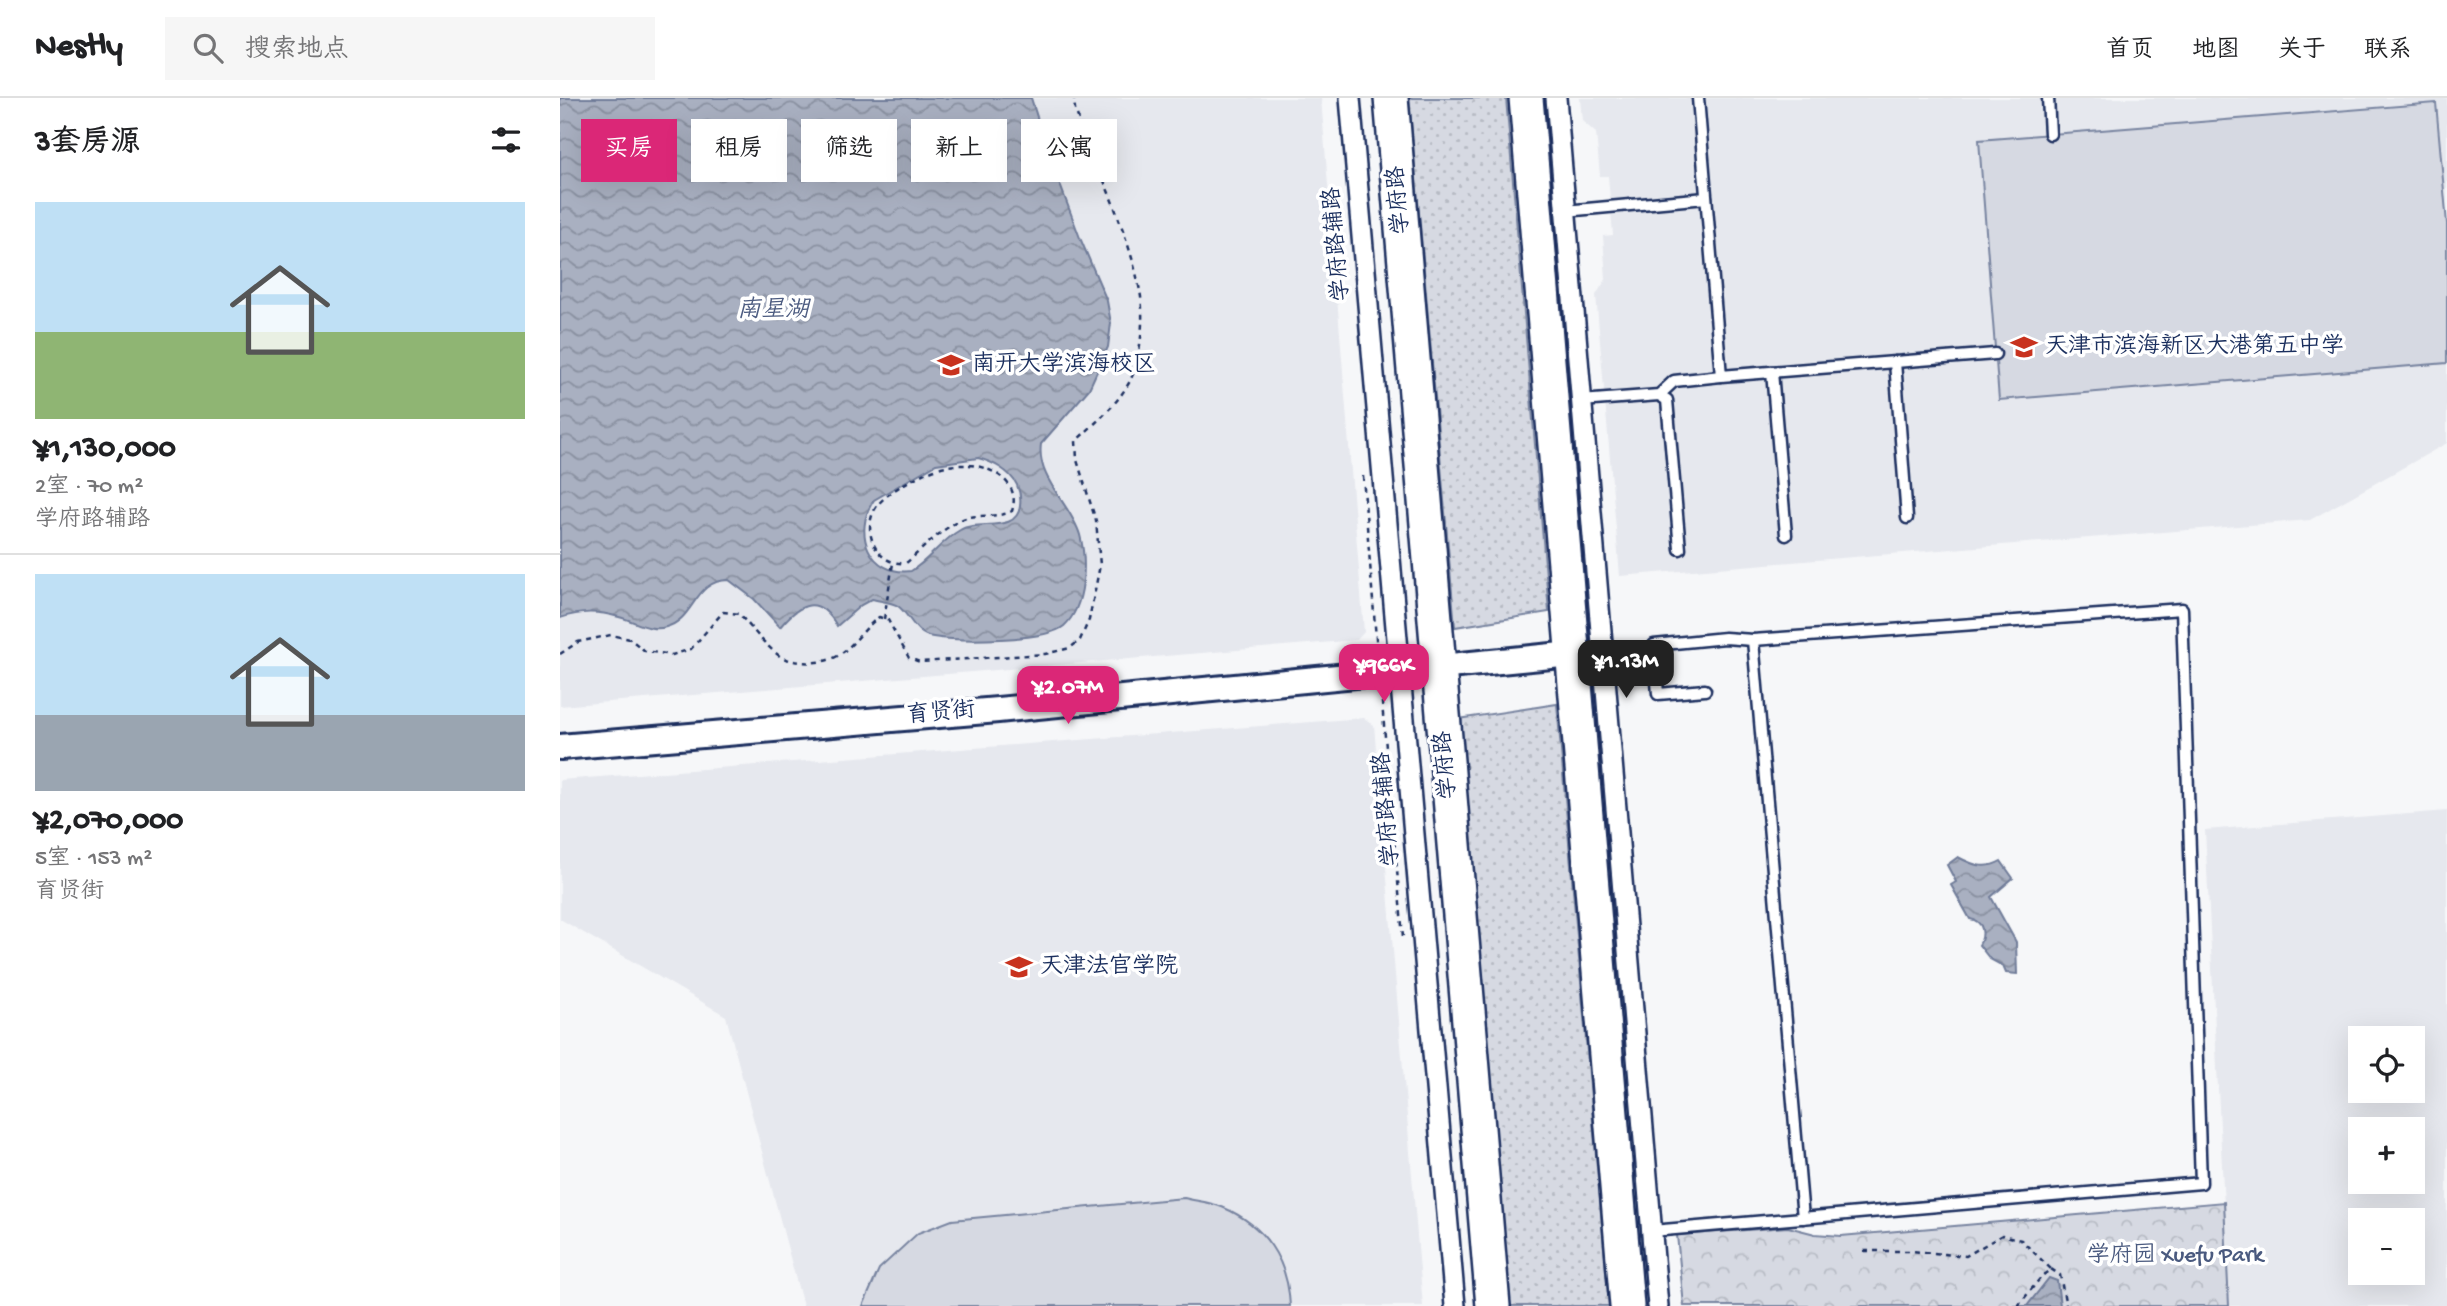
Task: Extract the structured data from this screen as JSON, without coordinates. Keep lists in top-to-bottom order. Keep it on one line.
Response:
{"streets":{"highway":["学府路"],"street":["学府路辅路","育贤街"]},"crossings":[["学府路","育贤街"],["学府路辅路","育贤街"]],"water":["南星湖"],"parks":["学府园 Xuefu Park"],"places":{"school or university":["天津市滨海新区大港第五中学","南开大学滨海校区","天津法官学院"]},"page":{"header":"Nestly","search":"搜索地点","nav":["首页","地图","关于","联系"],"heading":"3套房源","chip":["买房","租房","筛选","新上","公寓"],"list":[{"name":"¥1,130,000","note":"2室 · 70 m² · 学府路辅路"},{"name":"¥2,070,000","note":"5室 · 153 m² · 育贤街"}],"price":["¥1.13M","¥966K","¥2.07M"],"map_buttons":["+","−"]}}
